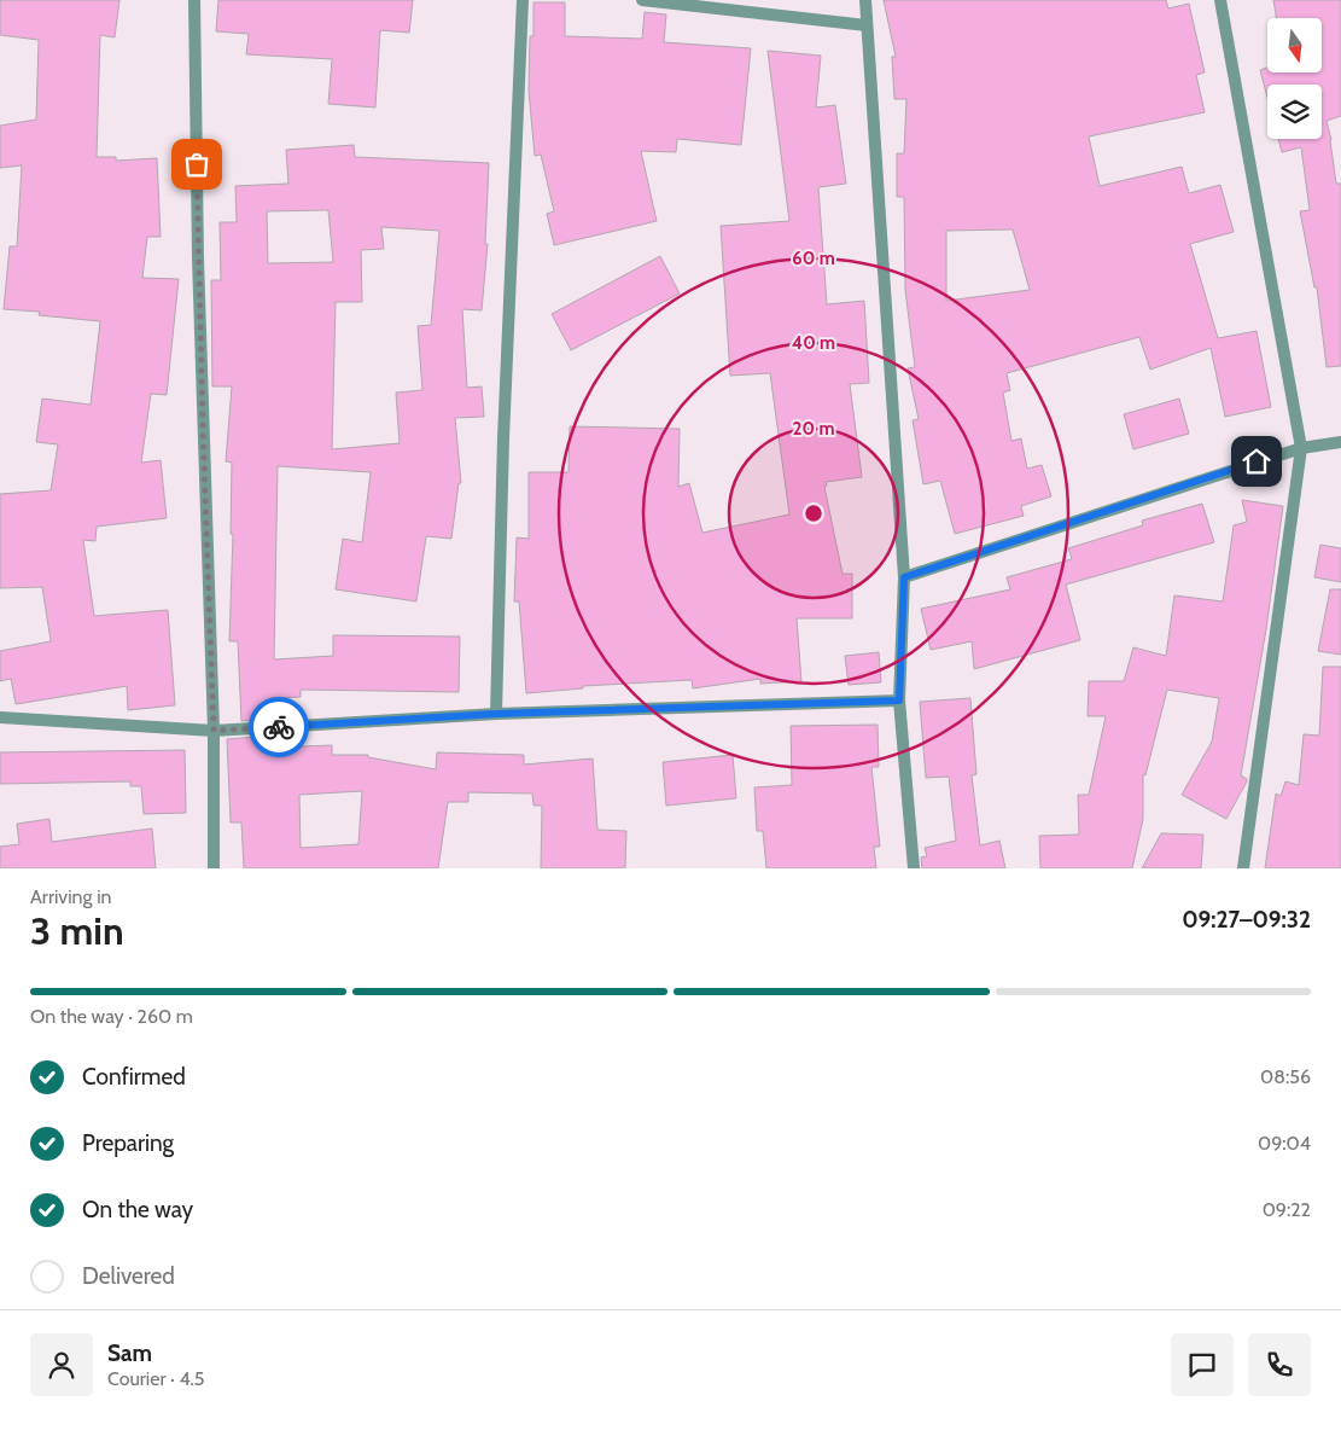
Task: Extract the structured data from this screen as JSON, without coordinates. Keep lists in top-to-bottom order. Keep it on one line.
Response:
{"north":"bottom","page":{"heading":["3 min","Arriving in","09:27–09:32"],"panel":["Sam","Courier · 4.5"],"bar":"On the way · 260 m","list":[["Confirmed","08:56"],["Preparing","09:04"],["On the way","09:22"],"Delivered"]},"rings":["60 m","40 m","20 m"]}
